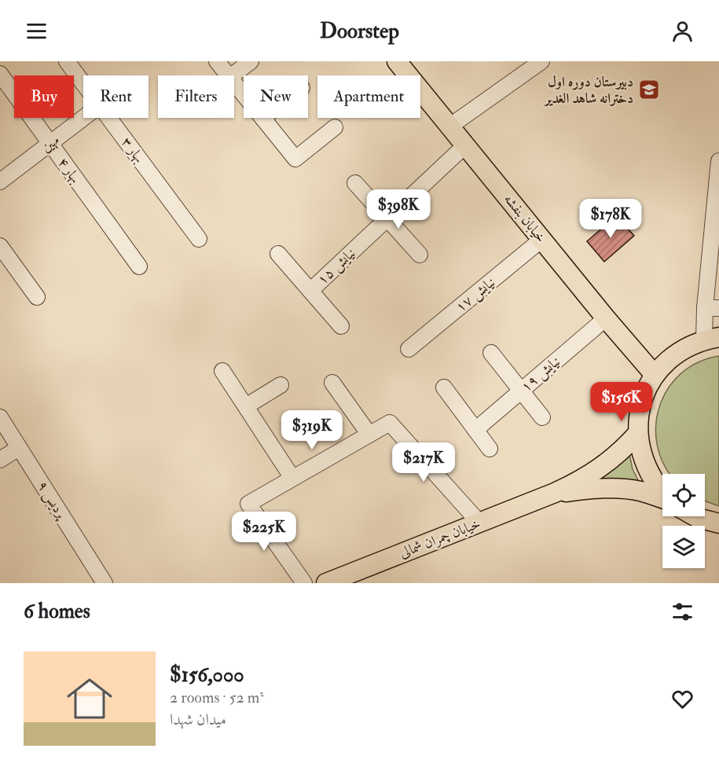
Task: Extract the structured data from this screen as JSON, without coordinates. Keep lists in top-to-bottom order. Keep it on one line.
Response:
{"streets":{"main road":["خیابان بنفشه","خیابان چمران شمالی"],"street":["مهین","بهار ۳","بهار ۴","نیایش ۱۵","نیایش ۱۷","نیایش ۱۹","پردیس ۹"]},"crossings":[["مهین","بهار ۴"],["خیابان بنفشه","نیایش ۱۵"],["خیابان بنفشه","نیایش ۱۷"],["خیابان بنفشه","نیایش ۱۹"]],"places":{"school or university":["دبیرستان دوره اول دخترانه شاهد الغدیر"]},"page":{"header":"Doorstep","chip":["Buy","Rent","Filters","New","Apartment"],"price":["$398K","$178K","$156K","$319K","$217K","$225K"],"heading":"6 homes","list":[{"name":"$156,000","note":"2 rooms · 52 m² · میدان شهدا"}]}}
